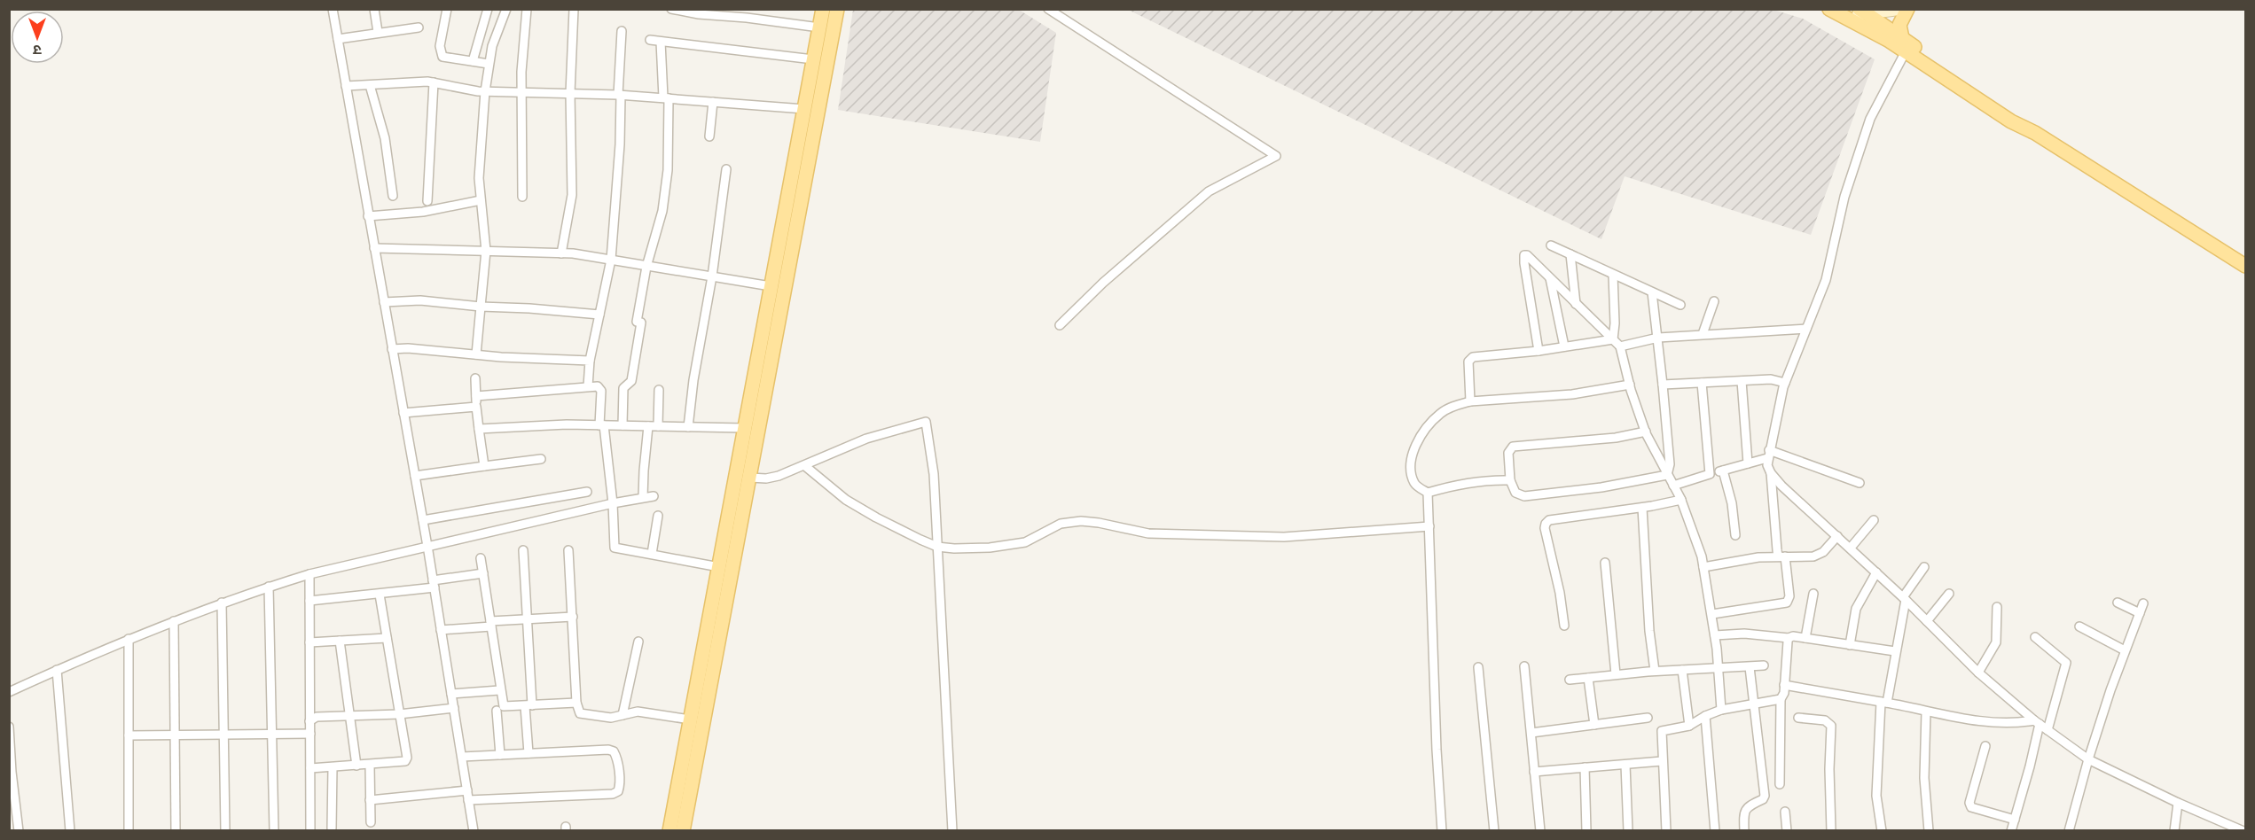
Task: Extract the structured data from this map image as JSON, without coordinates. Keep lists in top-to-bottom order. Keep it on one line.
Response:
{"north":"bottom"}
